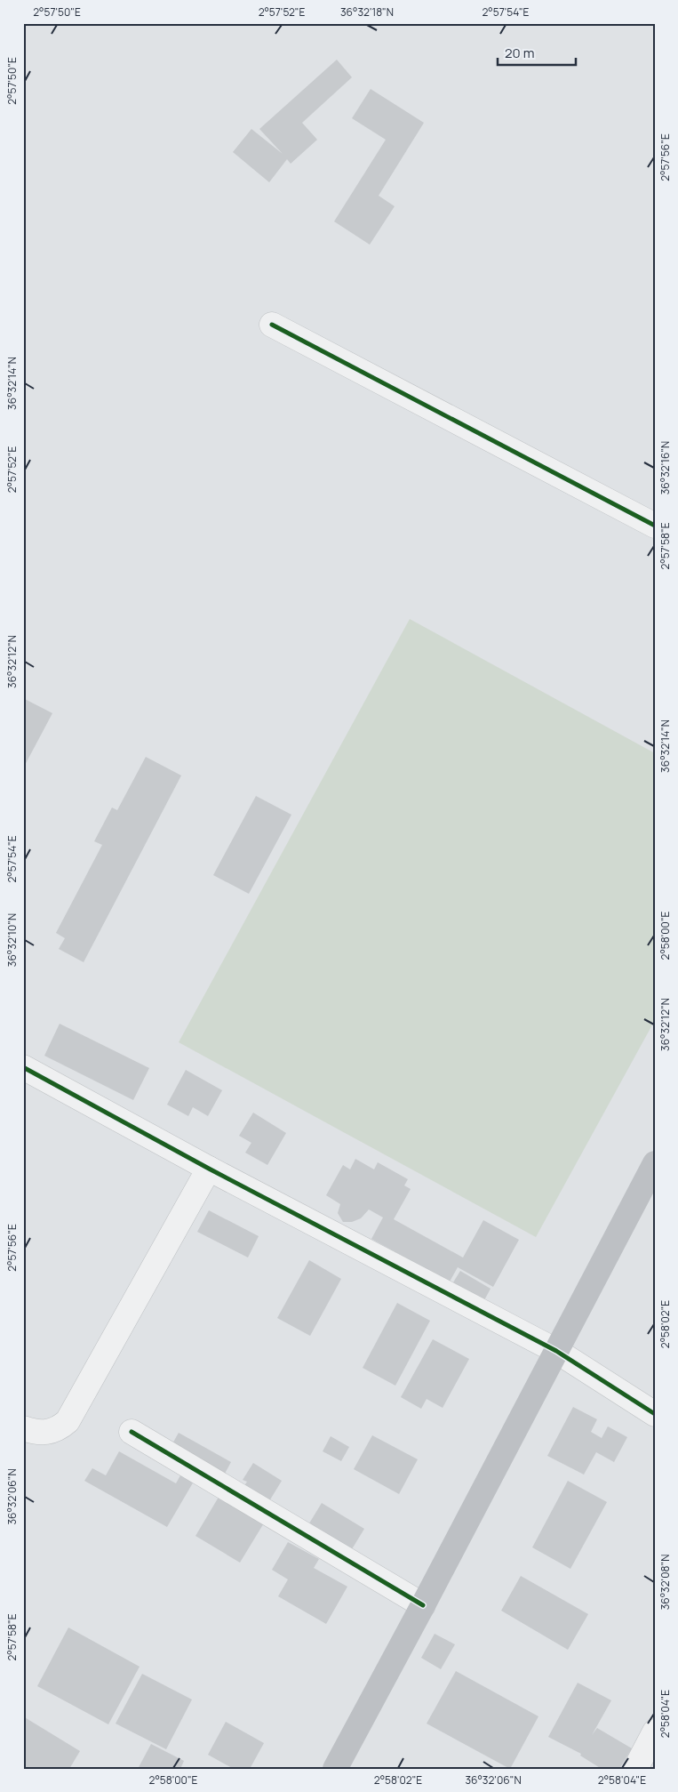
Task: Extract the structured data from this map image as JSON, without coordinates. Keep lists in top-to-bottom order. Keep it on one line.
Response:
{"scale_bar":"20 m","coordinates":["2°57'50\"E","2°57'52\"E","36°32'18\"N","2°57'54\"E","2°57'56\"E","36°32'14\"N","36°32'16\"N","2°57'58\"E","36°32'12\"N","2°58'00\"E","36°32'10\"N","2°58'02\"E","36°32'06\"N","36°32'08\"N","2°58'04\"E"]}
